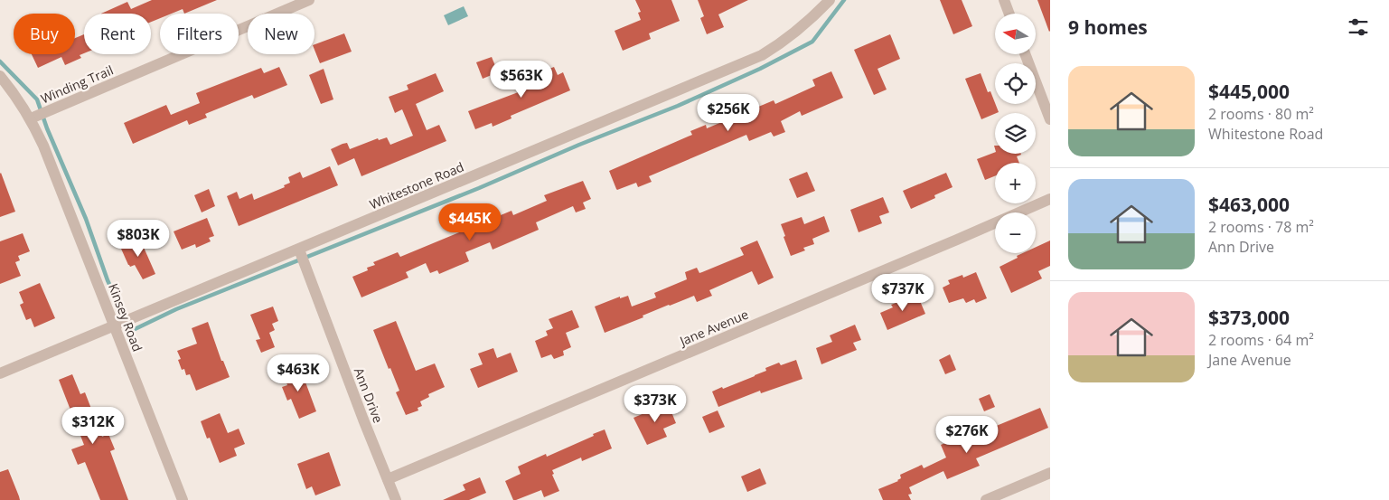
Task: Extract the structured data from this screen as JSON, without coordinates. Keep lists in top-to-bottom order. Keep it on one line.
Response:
{"streets":{"street":["Winding Trail","Whitestone Road","Kinsey Road","Jane Avenue","Ann Drive"]},"crossings":[["Winding Trail","Kinsey Road"],["Whitestone Road","Kinsey Road"],["Whitestone Road","Ann Drive"],["Jane Avenue","Ann Drive"]],"north":"left","page":{"heading":"9 homes","map_buttons":["+","−"],"chip":["Buy","Rent","Filters","New"],"list":[{"name":"$445,000","note":"2 rooms · 80 m² · Whitestone Road"},{"name":"$463,000","note":"2 rooms · 78 m² · Ann Drive"},{"name":"$373,000","note":"2 rooms · 64 m² · Jane Avenue"}],"price":["$563K","$256K","$445K","$803K","$737K","$463K","$373K","$312K","$276K"]}}
